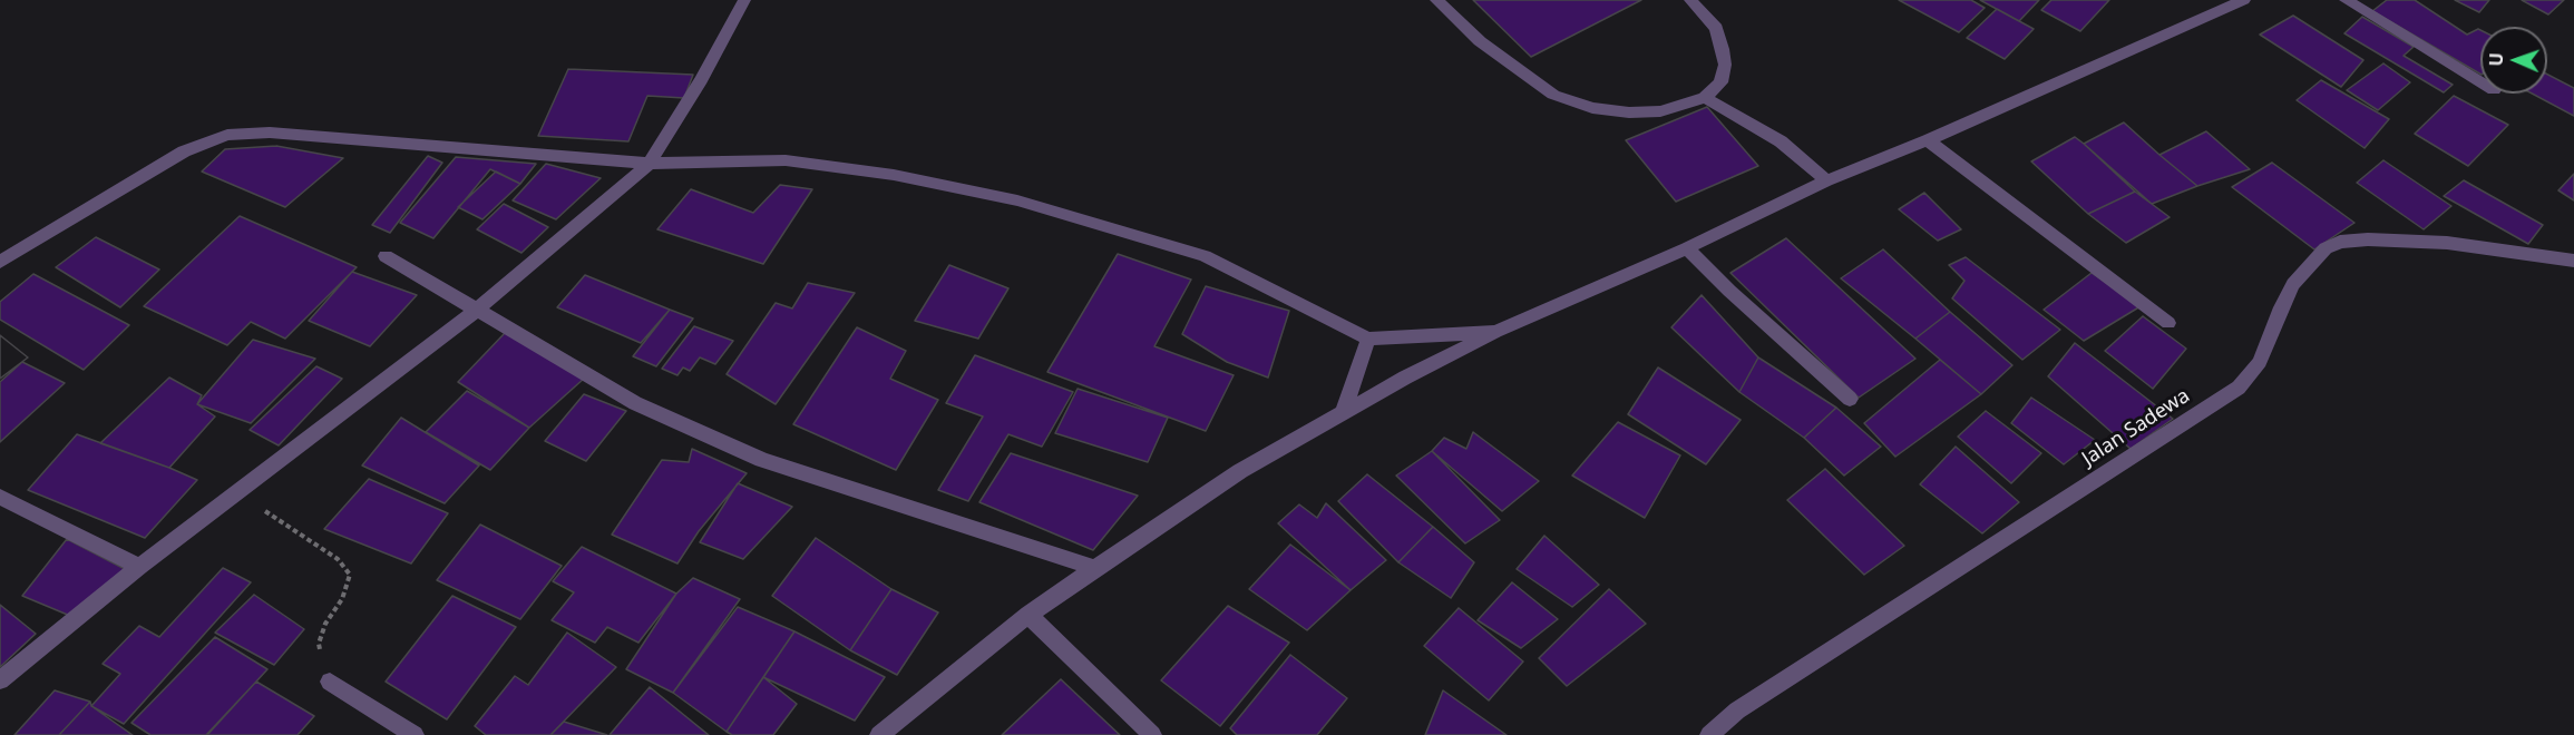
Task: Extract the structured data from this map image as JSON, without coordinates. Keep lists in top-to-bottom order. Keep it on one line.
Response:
{"streets":{"street":["Jalan Sadewa"]},"north":"left"}
